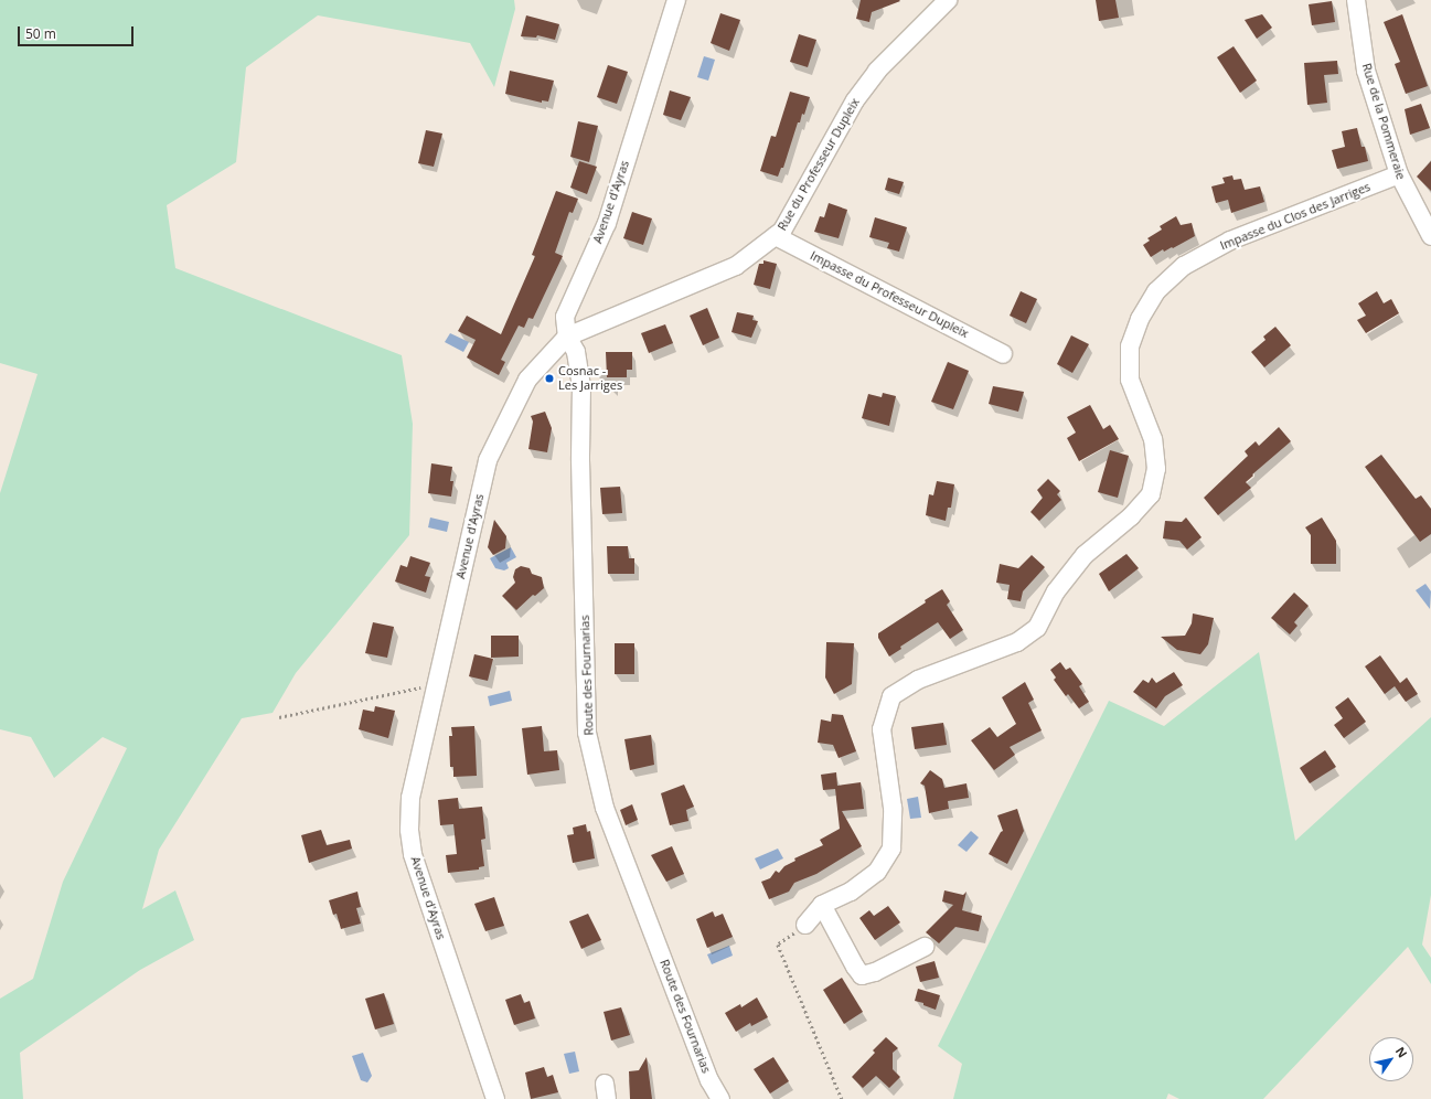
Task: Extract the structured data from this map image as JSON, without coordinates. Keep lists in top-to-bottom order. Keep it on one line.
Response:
{"streets":{"street":["Rue de la Pommeraie","Rue du Professeur Dupleix","Avenue d'Ayras","Impasse du Clos des Jarriges","Impasse du Professeur Dupleix","Route des Fournarias"]},"crossings":[["Rue de la Pommeraie","Impasse du Clos des Jarriges"],["Rue du Professeur Dupleix","Avenue d'Ayras"],["Rue du Professeur Dupleix","Impasse du Professeur Dupleix"],["Rue du Professeur Dupleix","Route des Fournarias"],["Avenue d'Ayras","Route des Fournarias"]],"places":["Cosnac - Les Jarriges"],"scale_bar":"50 m","north":"top right"}
